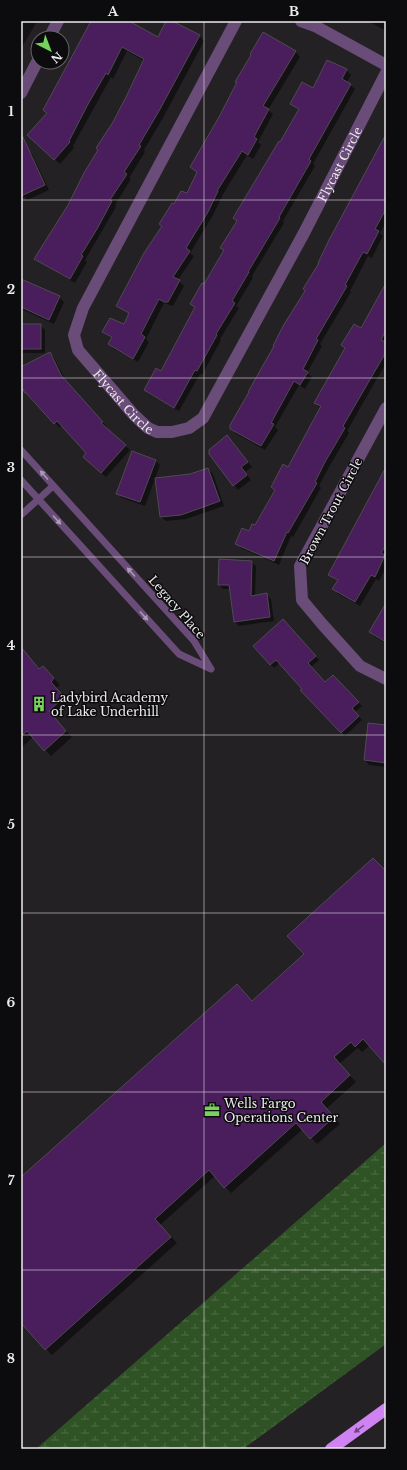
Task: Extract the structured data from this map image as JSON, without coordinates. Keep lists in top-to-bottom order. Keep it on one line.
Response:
{"streets":{"street":["Flycast Circle","Brown Trout Circle"],"lane":["Legacy Place"]},"places":{"building":["Ladybird Academy of Lake Underhill"],"office":["Wells Fargo Operations Center"]},"north":"bottom right","grid":{"columns":["A","B"],"rows":["1","2","3","4","5","6","7","8"]}}
